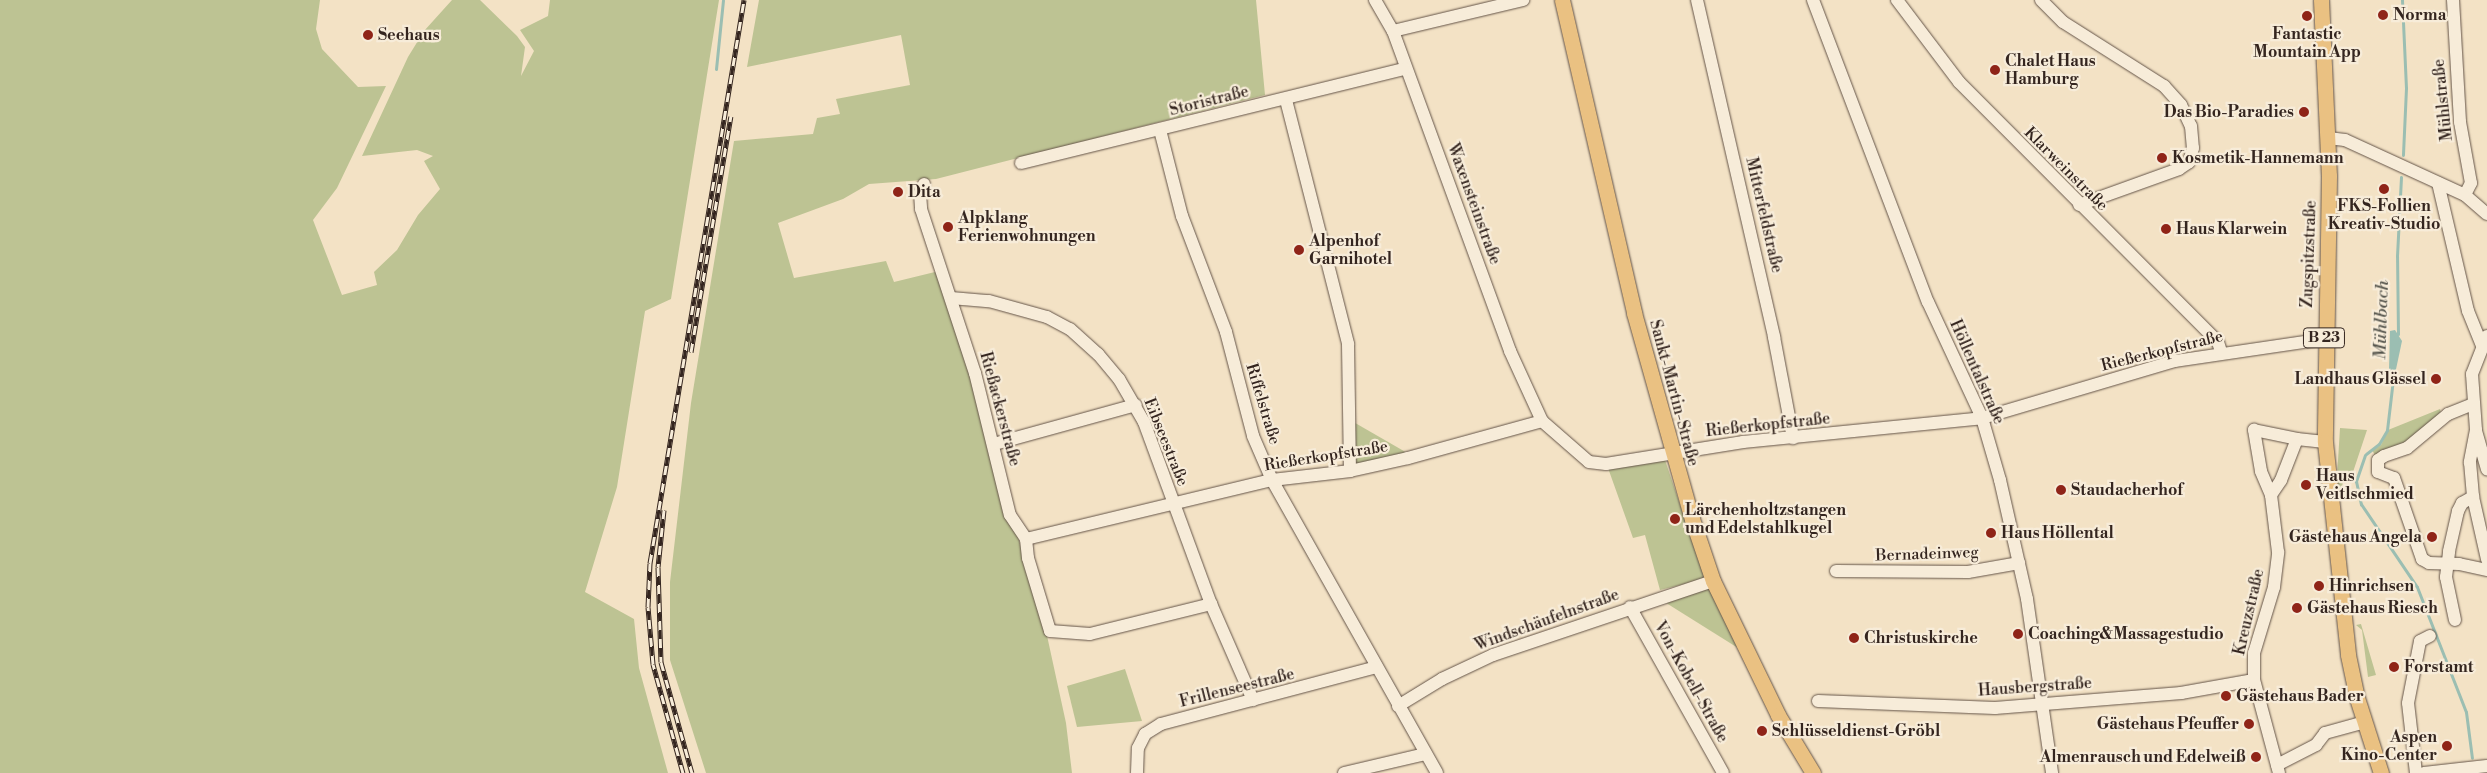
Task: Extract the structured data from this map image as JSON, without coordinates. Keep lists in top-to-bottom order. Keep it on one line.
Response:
{"streets":{"main road":["Zugspitzstraße","B 23","Sankt-Martin-Straße"],"street":["Mühlstraße","Storistraße","Klarweinstraße","Waxensteinstraße","Mitterfeldstraße","Rießerkopfstraße","Höllentalstraße","Riffelstraße","Rießackerstraße","Eibseestraße","Bernadeinweg","Kreuzstraße","Windschäufelnstraße","Von-Kobell-Straße","Hausbergstraße","Frillenseestraße"]},"crossings":[["Storistraße","Waxensteinstraße"],["Storistraße","Riffelstraße"],["Klarweinstraße","Rießerkopfstraße"],["Waxensteinstraße","Rießerkopfstraße"],["Mitterfeldstraße","Rießerkopfstraße"],["Zugspitzstraße","Rießerkopfstraße"],["Zugspitzstraße","Kreuzstraße"],["Rießerkopfstraße","Höllentalstraße"],["Rießerkopfstraße","Sankt-Martin-Straße"],["Rießerkopfstraße","Riffelstraße"],["Rießerkopfstraße","Rießackerstraße"],["Rießerkopfstraße","Eibseestraße"],["Höllentalstraße","Bernadeinweg"],["Höllentalstraße","Hausbergstraße"],["Sankt-Martin-Straße","Windschäufelnstraße"],["Riffelstraße","Windschäufelnstraße"],["Riffelstraße","Frillenseestraße"],["Rießackerstraße","Eibseestraße"],["Eibseestraße","Frillenseestraße"],["Kreuzstraße","Hausbergstraße"],["Windschäufelnstraße","Von-Kobell-Straße"]],"water":["Mühlbach"],"places":["Norma","Fantastic Mountain App","Seehaus","Chalet Haus Hamburg","Das Bio-Paradies","Kosmetik-Hannemann","FKS-Follien Kreativ-Studio","Dita","Alpklang Ferienwohnungen","Haus Klarwein","Alpenhof Garnihotel","Landhaus Glässel","Haus Veitlschmied","Staudacherhof","Lärchenholtzstangen und Edelstahlkugel","Haus Höllental","Gästehaus Angela","Hinrichsen","Gästehaus Riesch","Coaching&Massagestudio","Christuskirche","Forstamt","Gästehaus Bader","Gästehaus Pfeuffer","Schlüsseldienst-Gröbl","Aspen Kino-Center","Almenrausch und Edelweiß"]}
